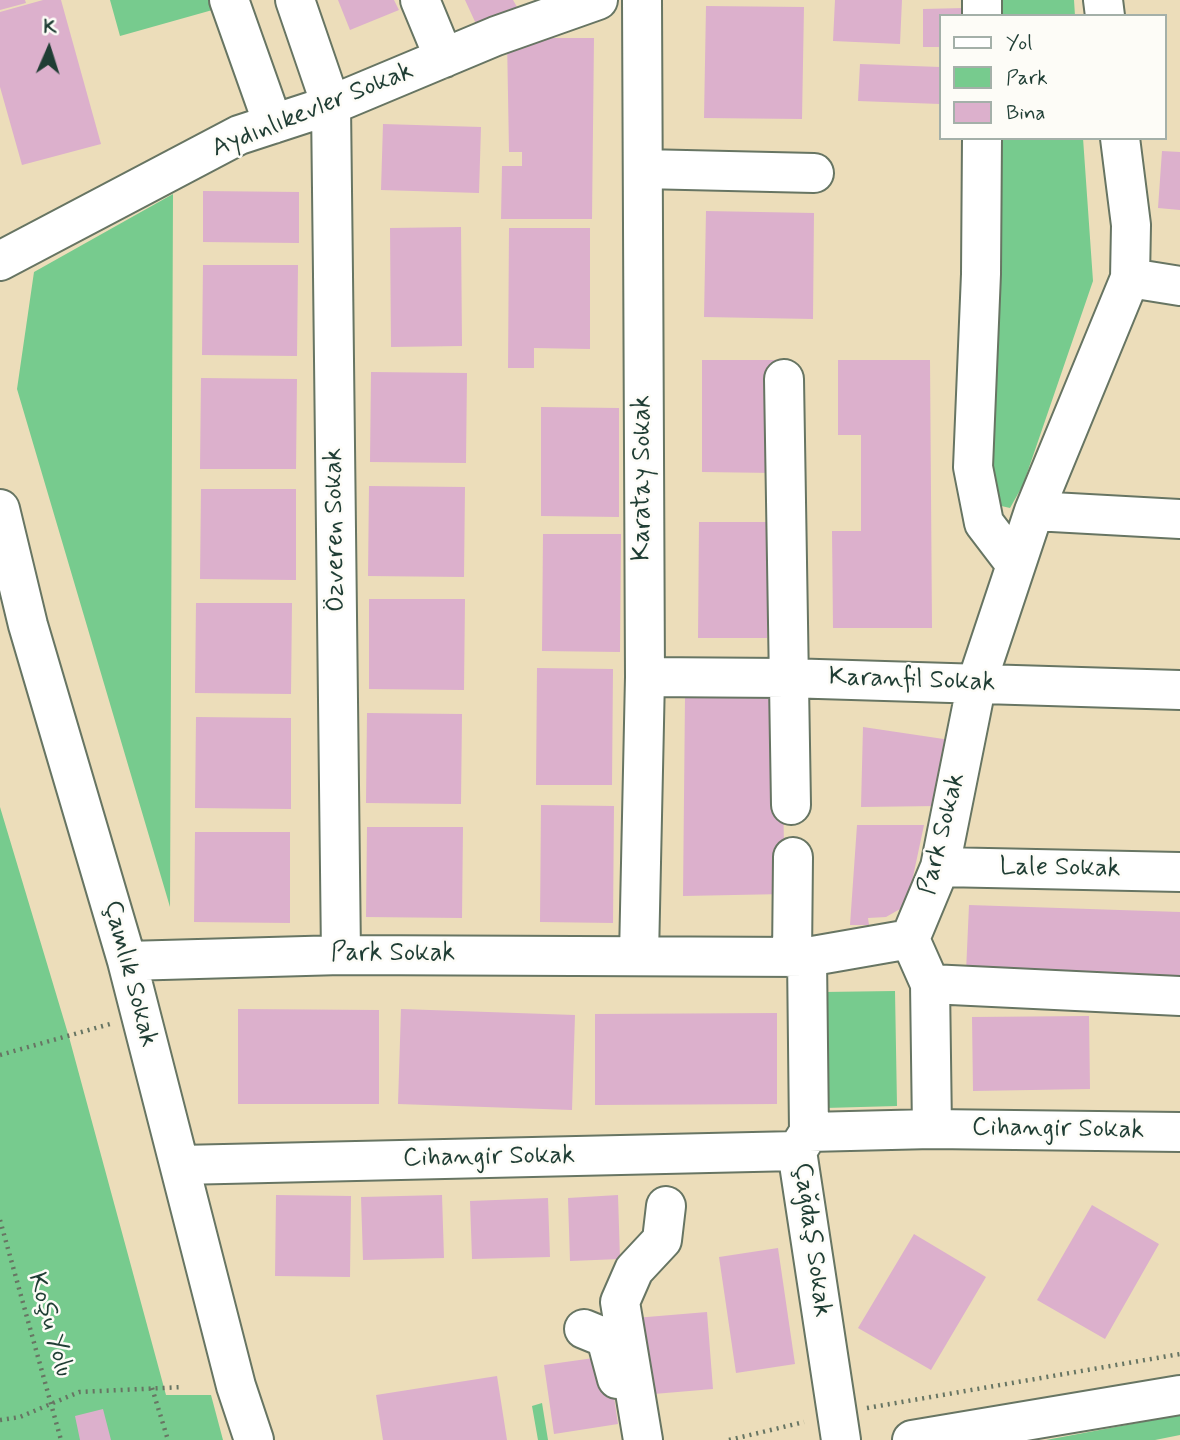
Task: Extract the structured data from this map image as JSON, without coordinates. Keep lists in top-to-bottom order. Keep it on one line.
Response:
{"streets":{"street":["Aydınlıkevler Sokak","Karatay Sokak","Özveren Sokak","Karanfil Sokak","Park Sokak","Lale Sokak","Çamlık Sokak","Cihangir Sokak","Çağdaş Sokak"],"path":["Koşu Yolu"]},"crossings":[["Aydınlıkevler Sokak","Özveren Sokak"],["Karatay Sokak","Karanfil Sokak"],["Karatay Sokak","Park Sokak"],["Özveren Sokak","Park Sokak"],["Karanfil Sokak","Park Sokak"],["Park Sokak","Lale Sokak"],["Park Sokak","Çamlık Sokak"],["Park Sokak","Çağdaş Sokak"],["Çamlık Sokak","Cihangir Sokak"],["Cihangir Sokak","Çağdaş Sokak"]],"legend":["Yol","Park","Bina"],"north":"top"}
